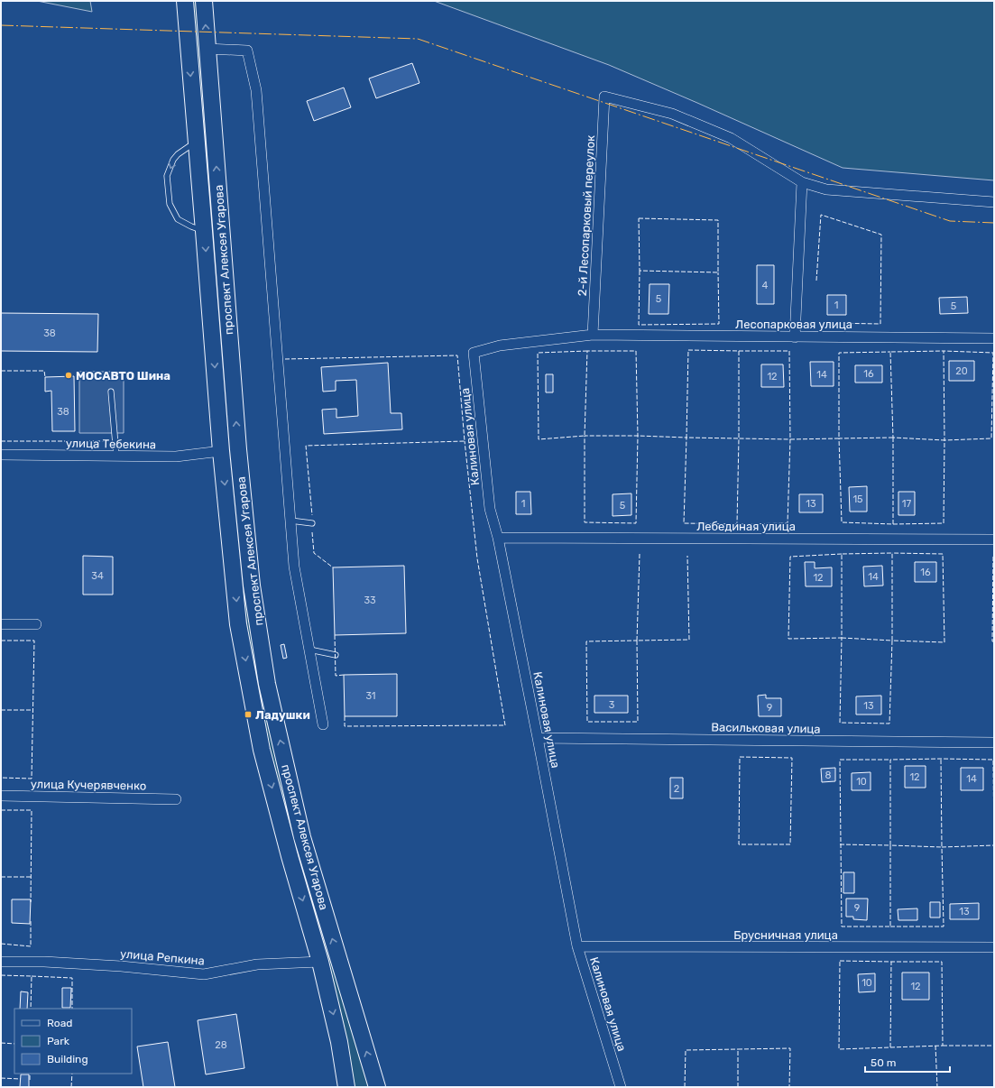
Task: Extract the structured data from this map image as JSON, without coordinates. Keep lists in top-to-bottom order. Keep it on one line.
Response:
{"streets":{"main road":["проспект Алексея Угарова"],"street":["2-й Лесопарковый переулок","Лесопарковая улица","Калиновая улица","улица Тебекина","Лебединая улица","Васильковая улица","улица Кучерявченко","Брусничная улица","улица Репкина"]},"crossings":[["2-й Лесопарковый переулок","Лесопарковая улица"],["проспект Алексея Угарова","улица Тебекина"],["проспект Алексея Угарова","улица Репкина"],["Лесопарковая улица","Калиновая улица"],["Калиновая улица","Лебединая улица"],["Калиновая улица","Васильковая улица"],["Калиновая улица","Брусничная улица"]],"places":{"other":["МОСАВТО Шина"],"transit":["Ладушки"]},"house_numbers":["4","5","1","5","38","20","16","14","12","38","15","1","13","17","5","16","34","14","12","33","31","3","13","9","8","12","14","10","2","9","13","10","12","28"],"legend":["Road","Park","Building"],"scale_bar":"50 m"}
